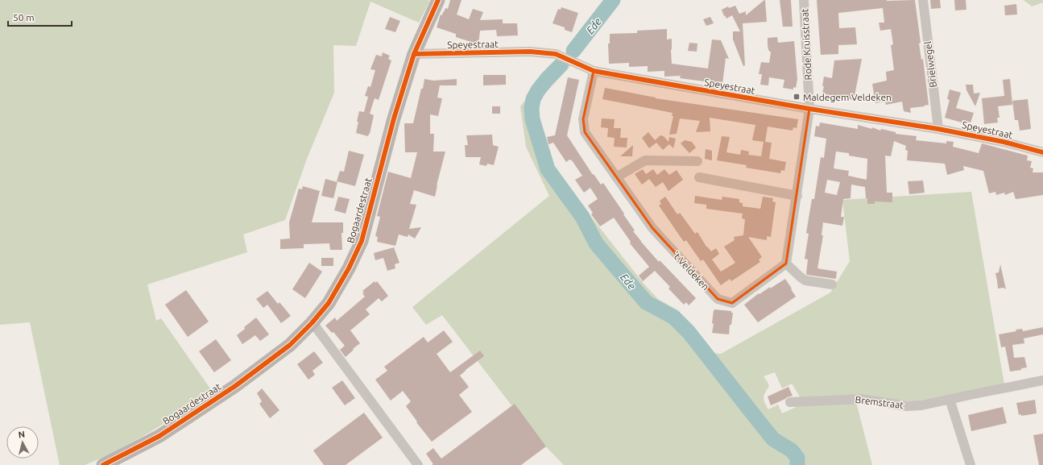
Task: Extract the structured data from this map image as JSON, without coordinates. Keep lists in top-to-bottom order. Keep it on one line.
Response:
{"streets":{"street":["Speyestraat","Rode Kruisstraat","Brielwegel","Bogaardestraat","'t Veldeken","Bremstraat"]},"crossings":[["Speyestraat","Rode Kruisstraat"],["Speyestraat","Brielwegel"],["Speyestraat","Bogaardestraat"],["Speyestraat","'t Veldeken"]],"water":["Ede"],"places":{"transit":["Maldegem Veldeken"]},"scale_bar":"50 m","north":"top"}
